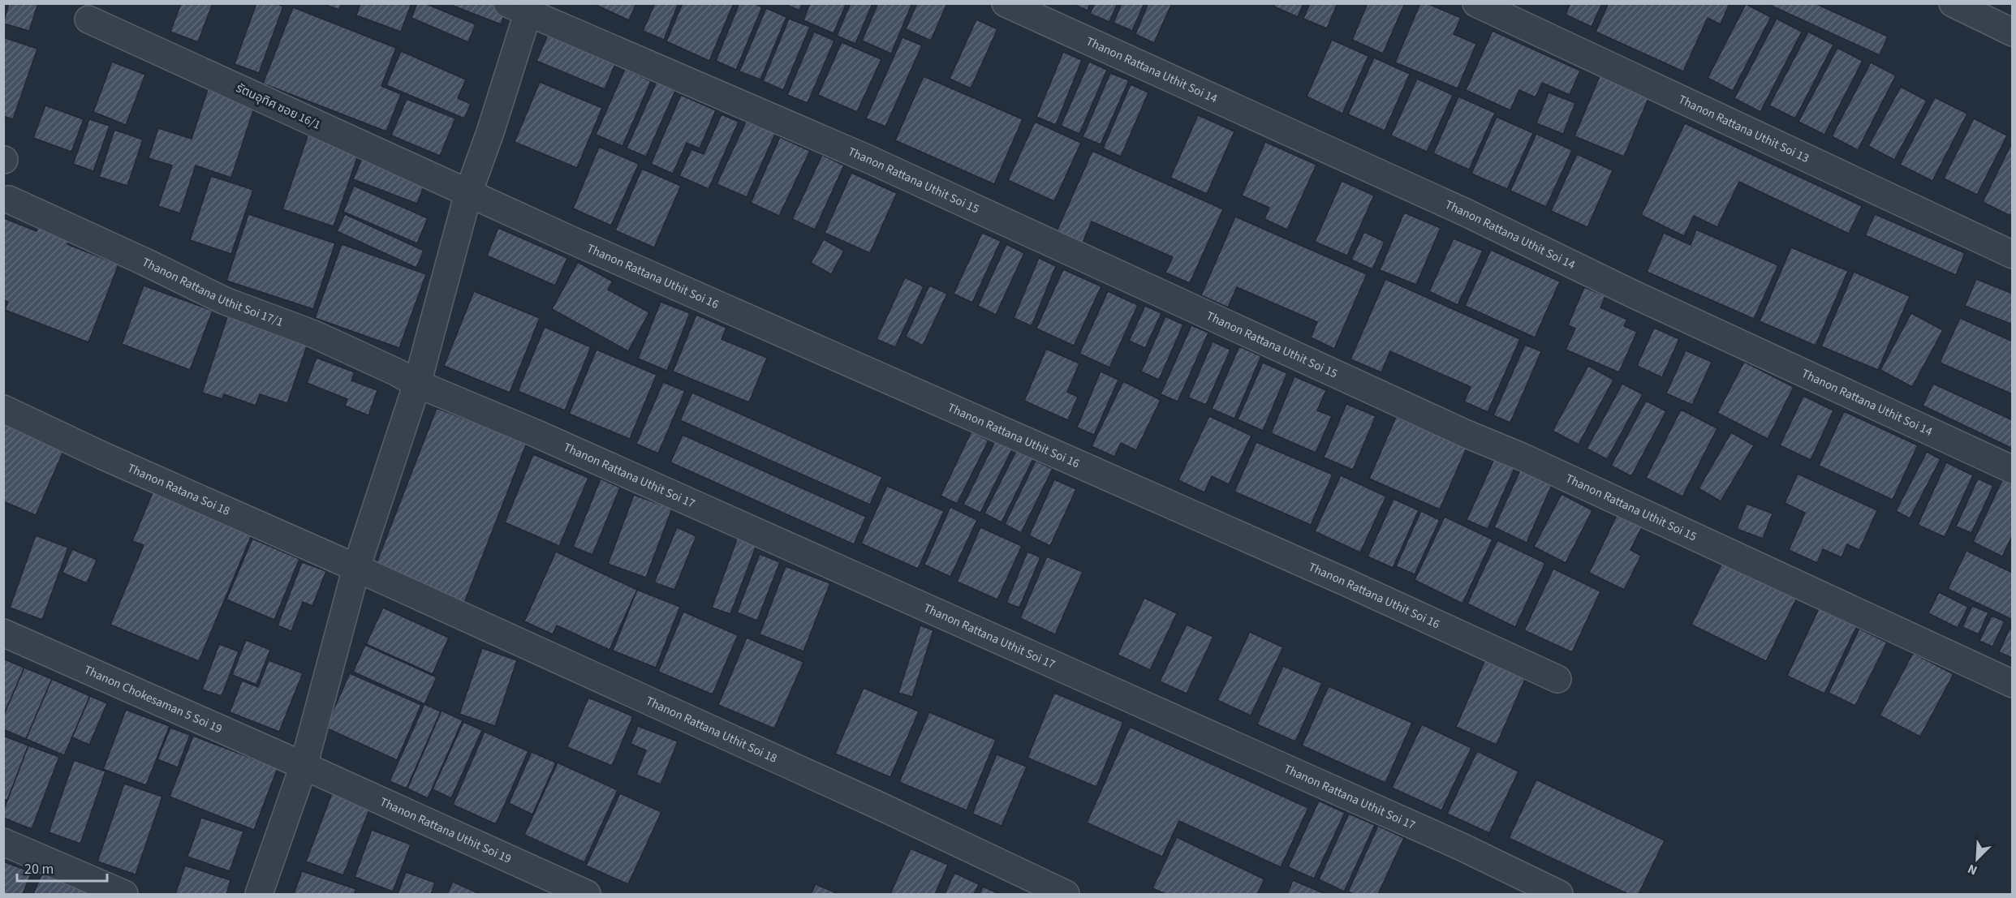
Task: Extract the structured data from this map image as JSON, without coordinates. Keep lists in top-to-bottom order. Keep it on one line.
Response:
{"streets":{"street":["Thanon Rattana Uthit Soi 14","รัตนอุทิศ ซอย 16/1","Thanon Rattana Uthit Soi 13","Thanon Rattana Uthit Soi 15","Thanon Rattana Uthit Soi 16","Thanon Rattana Uthit Soi 17/1","Thanon Rattana Uthit Soi 17","Thanon Ratana Soi 18","Thanon Chokesaman 5 Soi 19","Thanon Rattana Uthit Soi 18","Thanon Rattana Uthit Soi 19"]},"crossings":[["รัตนอุทิศ ซอย 16/1","Thanon Rattana Uthit Soi 16"],["Thanon Rattana Uthit Soi 17/1","Thanon Rattana Uthit Soi 17"],["Thanon Ratana Soi 18","Thanon Rattana Uthit Soi 18"],["Thanon Chokesaman 5 Soi 19","Thanon Rattana Uthit Soi 19"]],"scale_bar":"20 m","north":"bottom left"}
